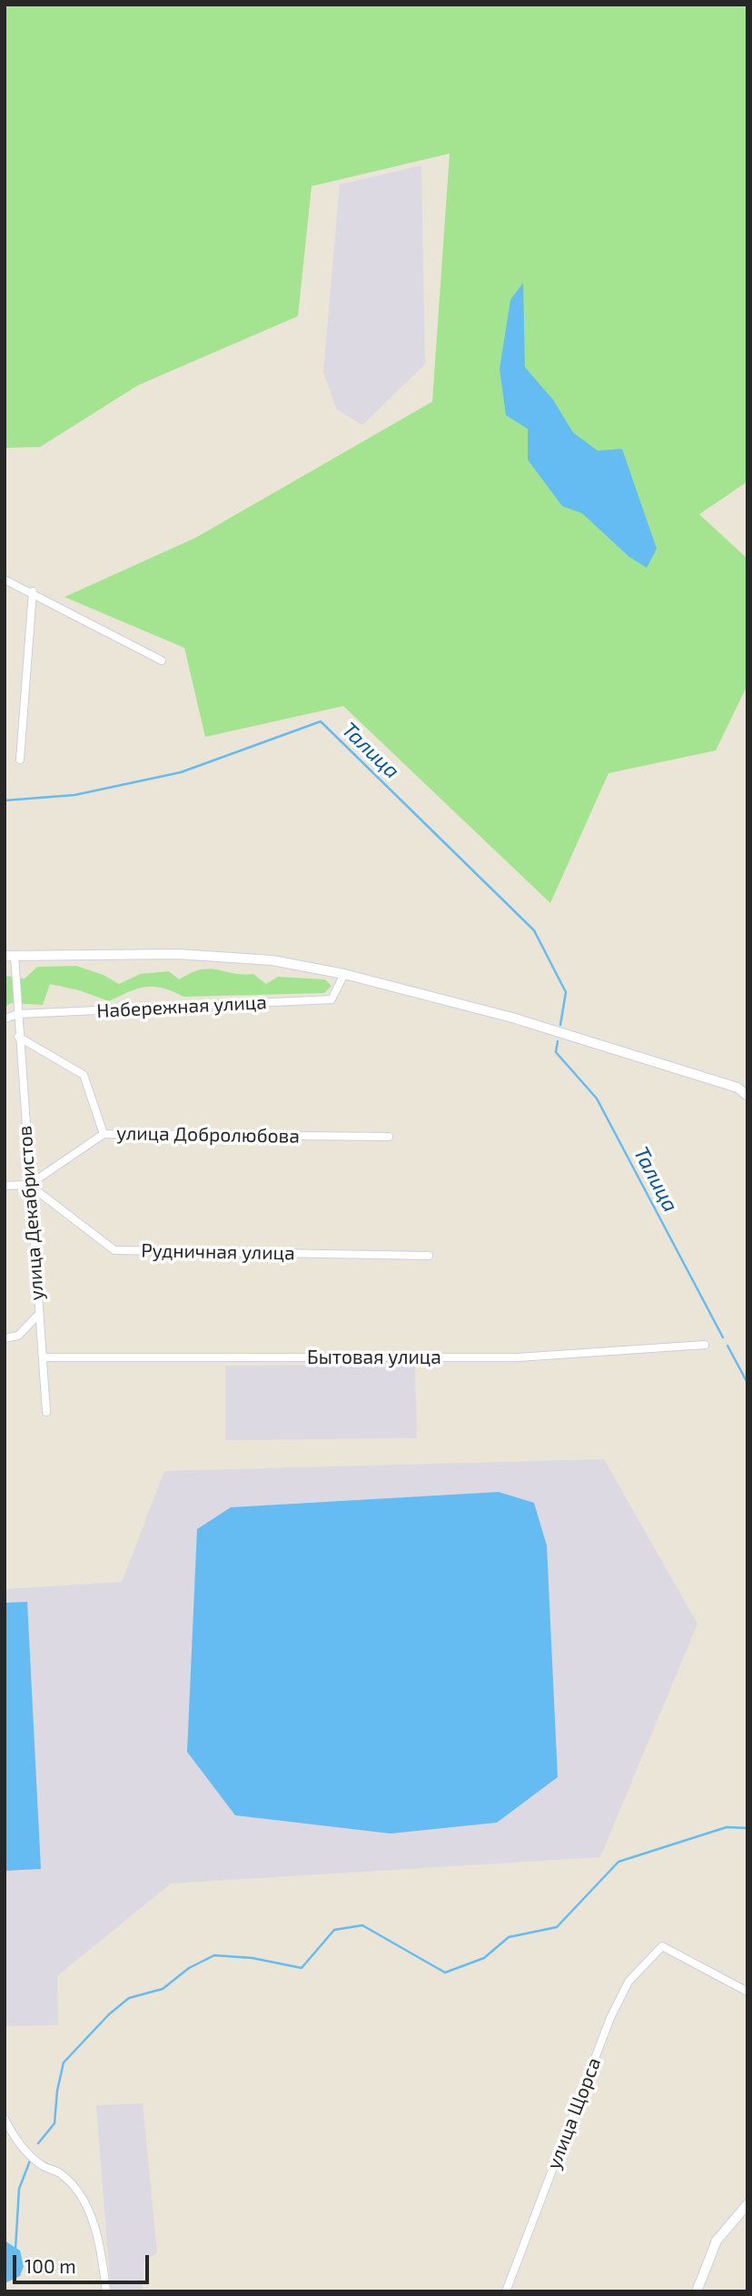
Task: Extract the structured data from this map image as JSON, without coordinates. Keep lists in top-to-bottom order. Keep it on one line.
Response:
{"streets":{"street":["Набережная улица","улица Добролюбова","улица Декабристов","Рудничная улица","Бытовая улица","улица Щорса"]},"crossings":[["Набережная улица","улица Декабристов"],["улица Добролюбова","улица Декабристов"],["улица Добролюбова","Рудничная улица"],["улица Декабристов","Рудничная улица"],["улица Декабристов","Бытовая улица"]],"water":["Талица"],"scale_bar":"100 m"}
